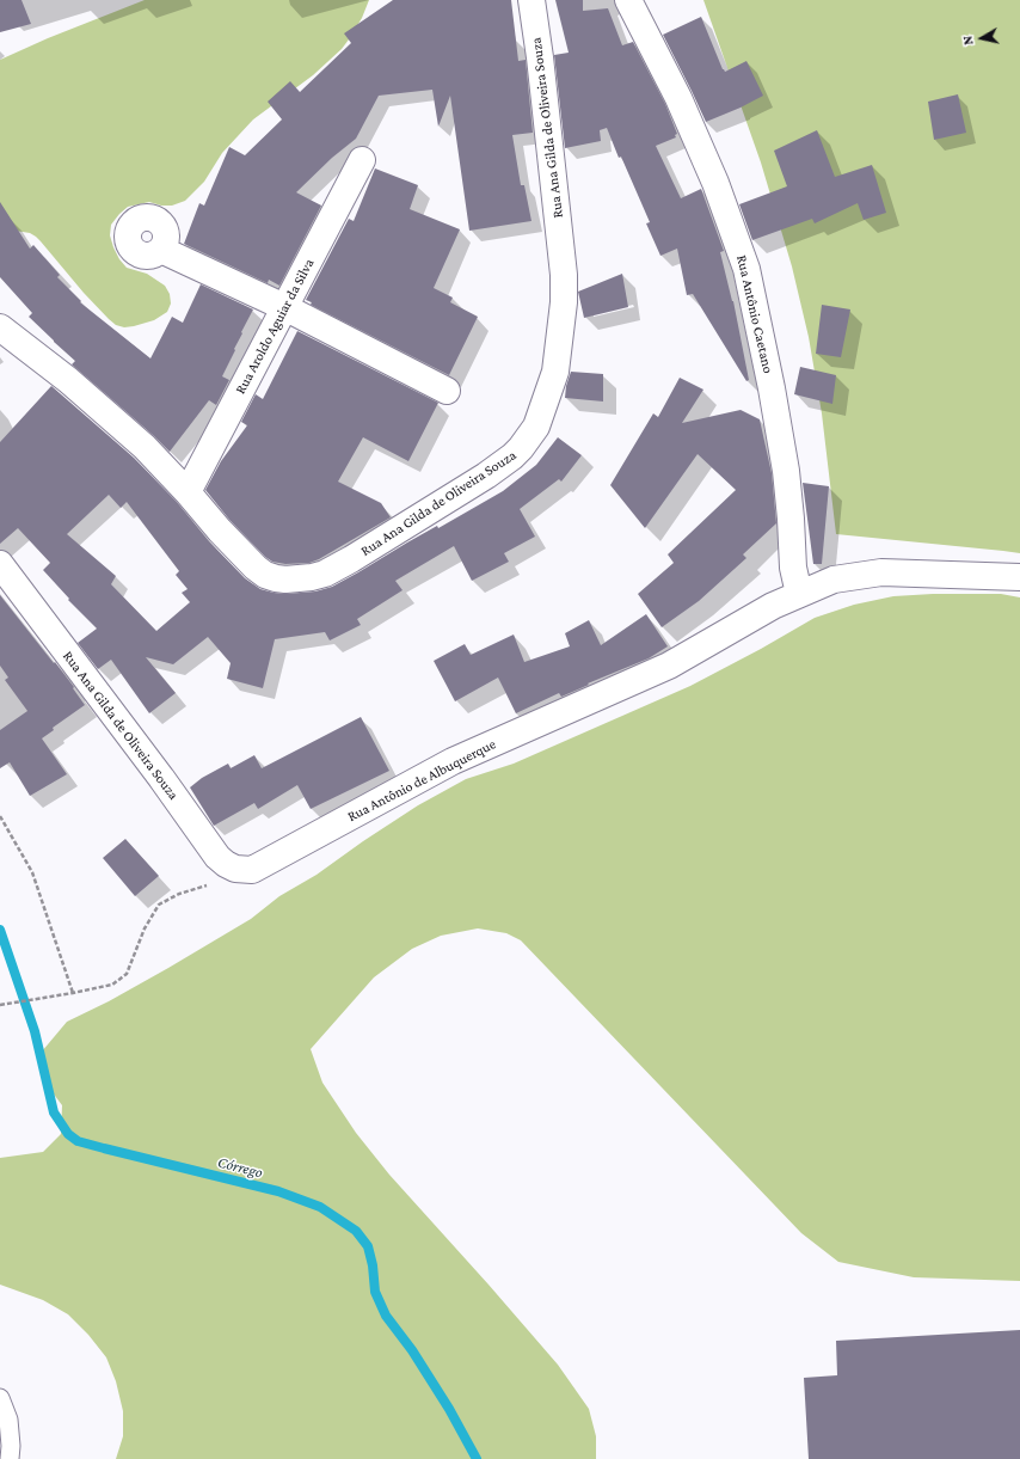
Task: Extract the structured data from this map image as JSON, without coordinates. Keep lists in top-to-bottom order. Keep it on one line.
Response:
{"streets":{"street":["Rua Ana Gilda de Oliveira Souza","Rua Antônio Caetano","Rua Aroldo Aguiar da Silva","Rua Antônio de Albuquerque"]},"crossings":[["Rua Ana Gilda de Oliveira Souza","Rua Aroldo Aguiar da Silva"],["Rua Ana Gilda de Oliveira Souza","Rua Antônio de Albuquerque"],["Rua Antônio Caetano","Rua Antônio de Albuquerque"]],"water":["Córrego"],"north":"left"}
